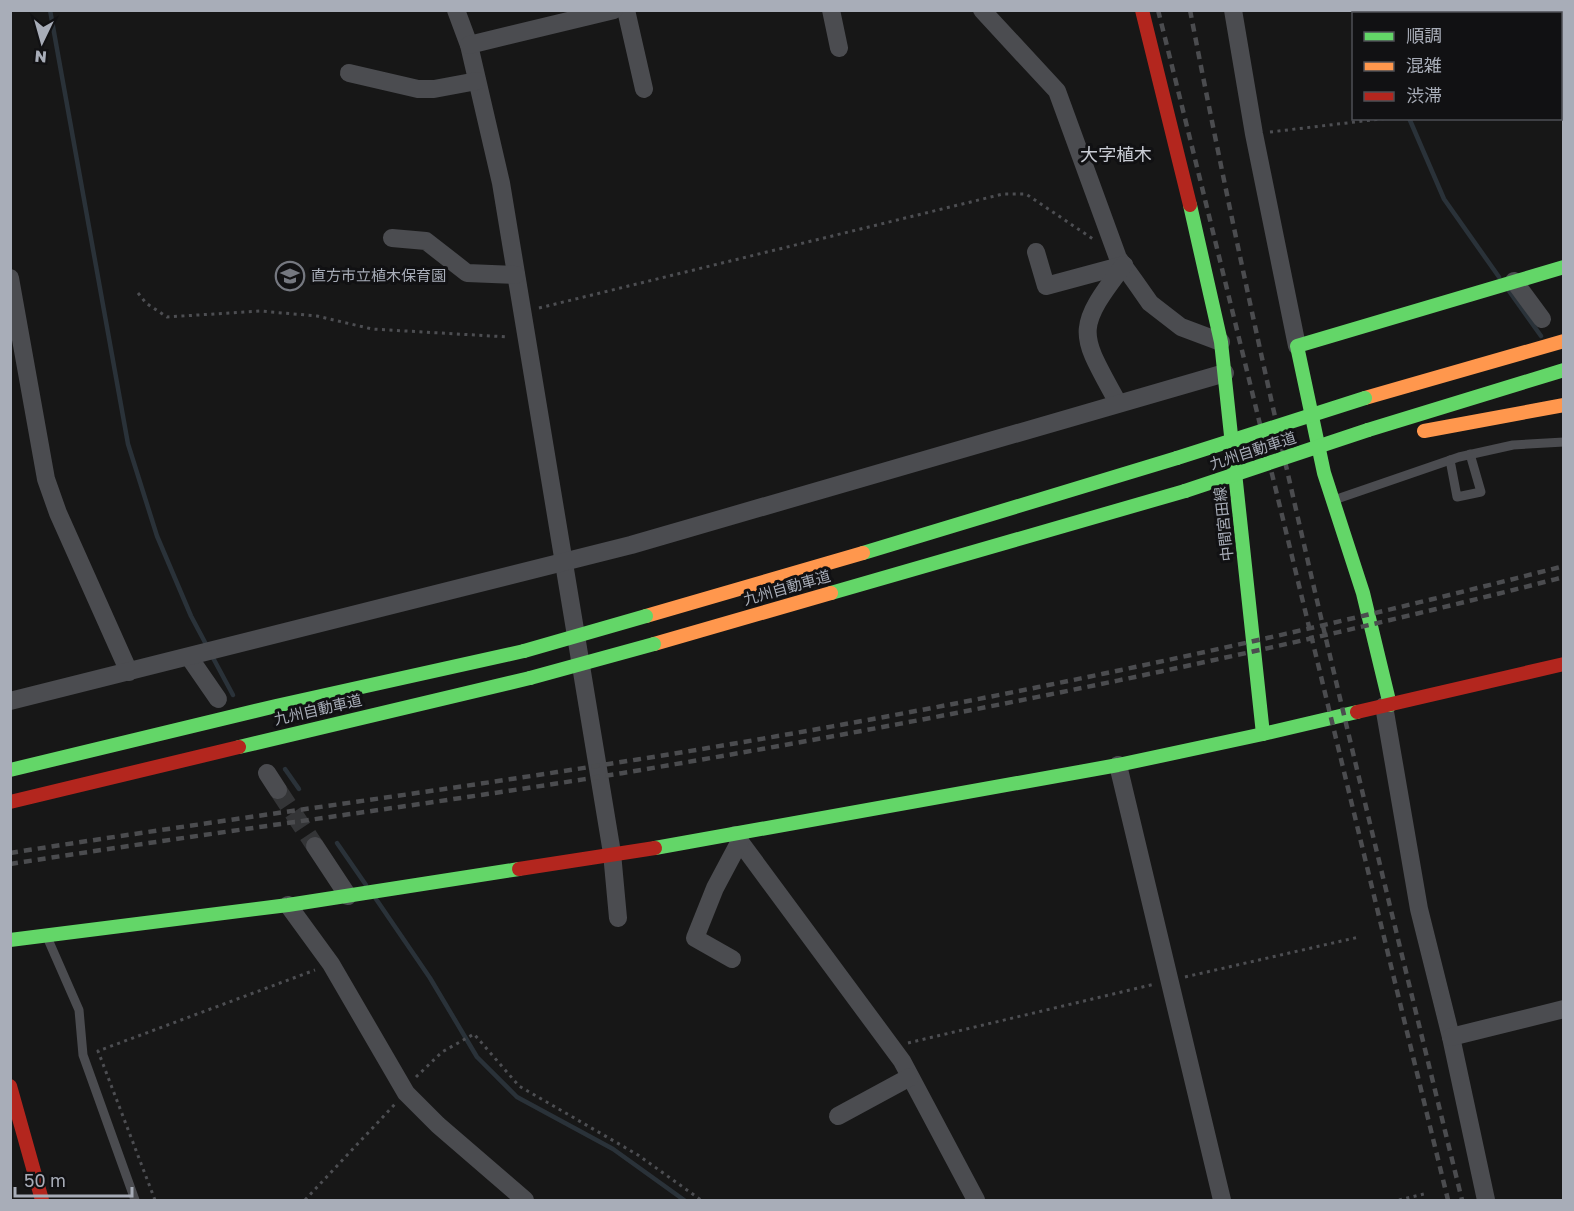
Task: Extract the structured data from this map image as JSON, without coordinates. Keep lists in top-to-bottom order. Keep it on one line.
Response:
{"streets":{"main road":["九州自動車道","中間宮田線"]},"districts":["大字植木"],"places":{"school or university":["直方市立植木保育園"]},"legend":["順調","混雑","渋滞"],"scale_bar":"50 m","north":"bottom"}
